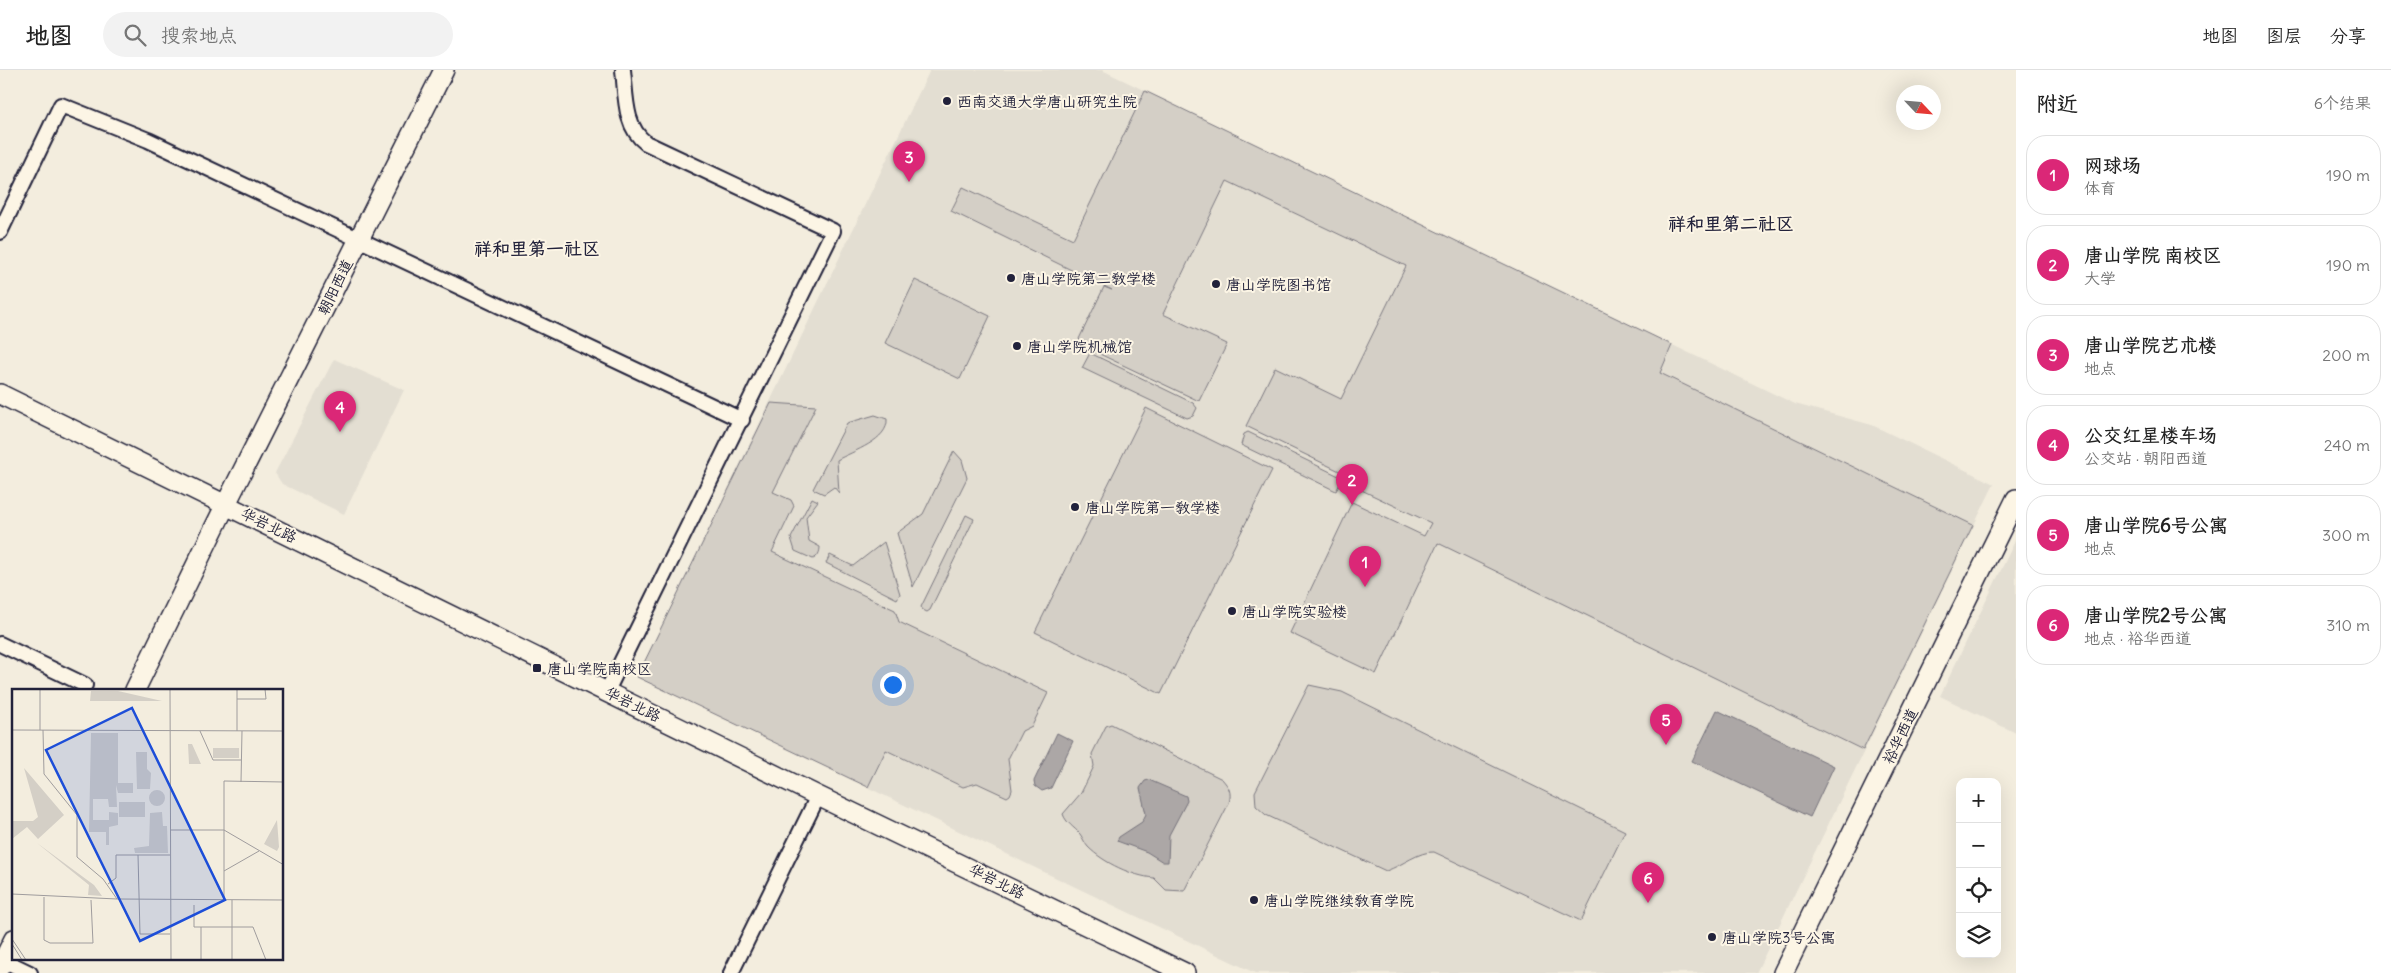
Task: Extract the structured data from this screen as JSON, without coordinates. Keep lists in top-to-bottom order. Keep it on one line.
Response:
{"streets":{"street":["朝阳西道","华岩北路","裕华西道"]},"crossings":[["朝阳西道","华岩北路"]],"districts":["祥和里第二社区","祥和里第一社区"],"places":{"other":["西南交通大学唐山研究生院","唐山学院第二教学楼","唐山学院图书馆","唐山学院机械馆","唐山学院第一教学楼","唐山学院实验楼","唐山学院继续教育学院","唐山学院3号公寓"],"transit":["唐山学院南校区"]},"north":"bottom right","page":{"header":"地图","search":"搜索地点","nav":["地图","图层","分享"],"heading":["附近","6个结果"],"list":[{"mark":"1","name":"网球场","note":"体育","value":"190 m"},{"mark":"2","name":"唐山学院 南校区","note":"大学","value":"190 m"},{"mark":"3","name":"唐山学院艺术楼","note":"地点","value":"200 m"},{"mark":"4","name":"公交红星楼车场","note":"公交站 · 朝阳西道","value":"240 m"},{"mark":"5","name":"唐山学院6号公寓","note":"地点","value":"300 m"},{"mark":"6","name":"唐山学院2号公寓","note":"地点 · 裕华西道","value":"310 m"}],"pins":["3","4","2","1","5","6"],"map_buttons":["+","−"]}}
